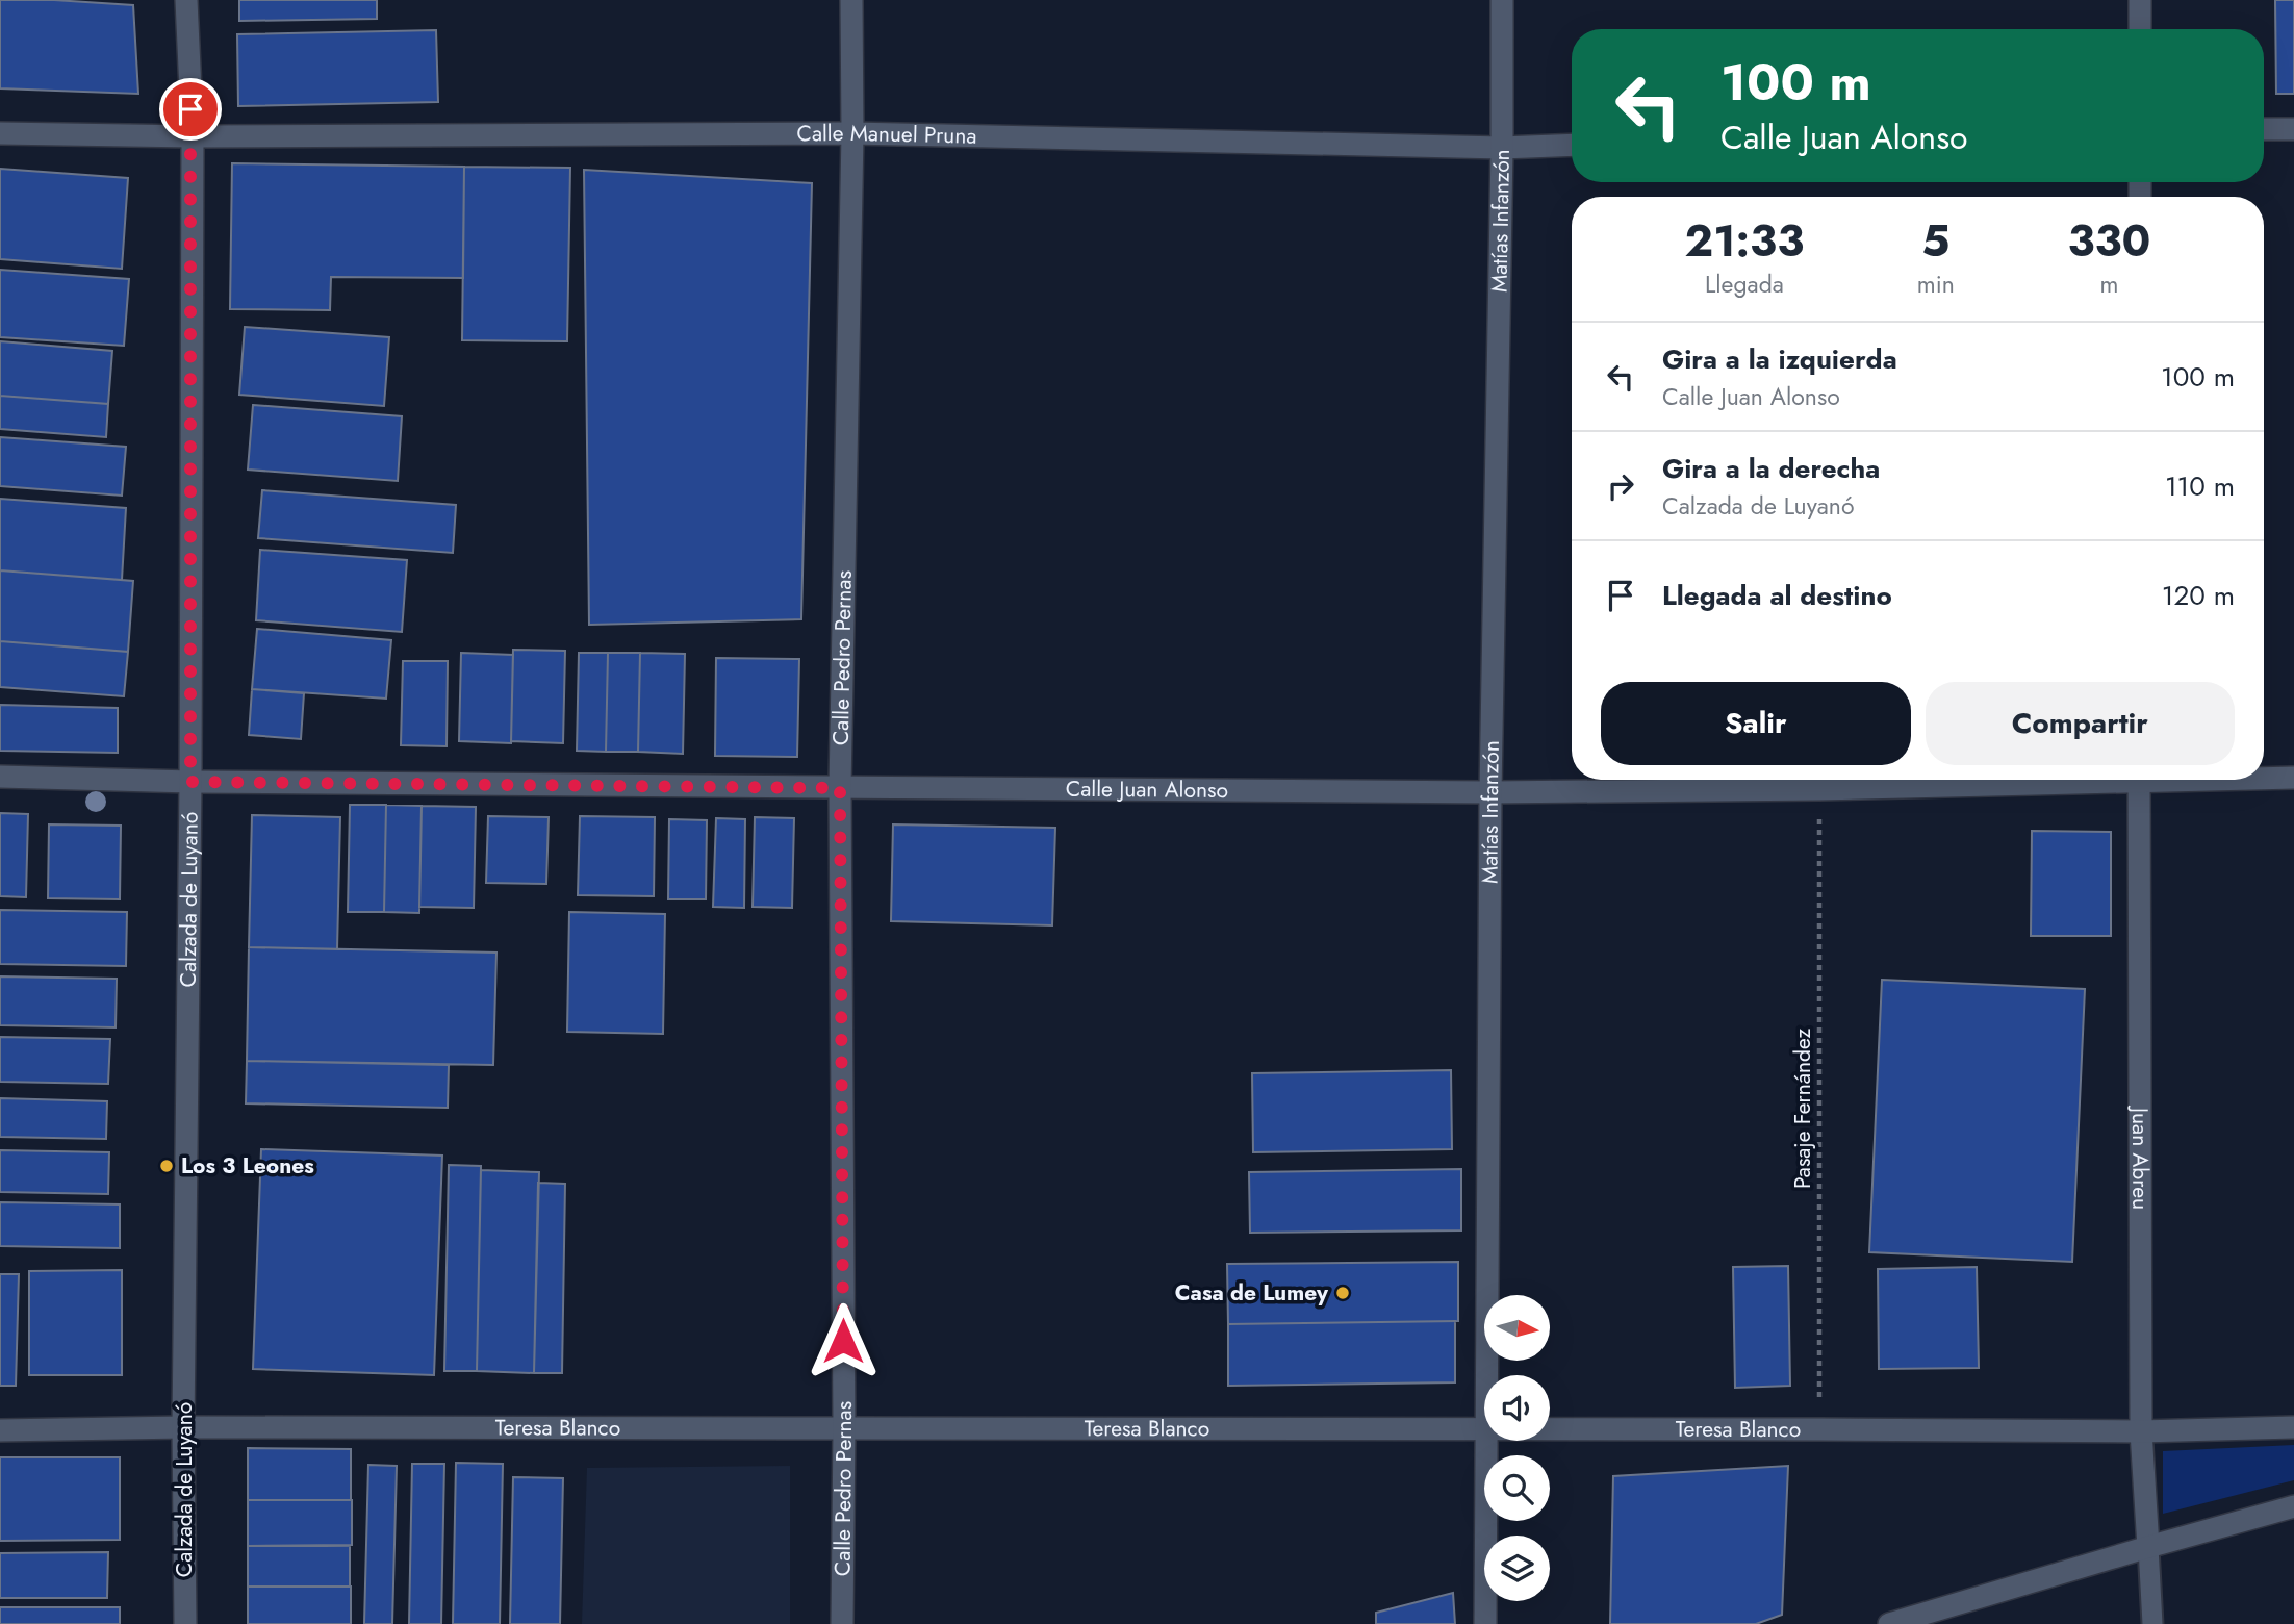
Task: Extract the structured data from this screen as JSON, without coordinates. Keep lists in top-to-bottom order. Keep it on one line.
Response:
{"streets":{"street":["Calle Manuel Pruna","Matías Infanzón","Calle Pedro Pernas","Calle Juan Alonso","Calzada de Luyanó","Juan Abreu","Teresa Blanco"],"path":["Pasaje Fernández"]},"crossings":[["Calle Manuel Pruna","Matías Infanzón"],["Calle Manuel Pruna","Calle Pedro Pernas"],["Calle Manuel Pruna","Calzada de Luyanó"],["Matías Infanzón","Calle Juan Alonso"],["Calle Pedro Pernas","Calle Juan Alonso"],["Calle Pedro Pernas","Teresa Blanco"],["Calle Juan Alonso","Calzada de Luyanó"],["Calle Juan Alonso","Pasaje Fernández"],["Calzada de Luyanó","Teresa Blanco"],["Pasaje Fernández","Teresa Blanco"],["Juan Abreu","Teresa Blanco"]],"places":["Los 3 Leones","Casa de Lumey"],"north":"right","page":{"turn":["100 m","Calle Juan Alonso"],"eta":["21:33","Llegada","5","min","330","m"],"list":[{"name":"Gira a la izquierda","note":"Calle Juan Alonso","value":"100 m"},{"name":"Gira a la derecha","note":"Calzada de Luyanó","value":"110 m"},{"name":"Llegada al destino","value":"120 m"}],"buttons":["Salir","Compartir"]}}
